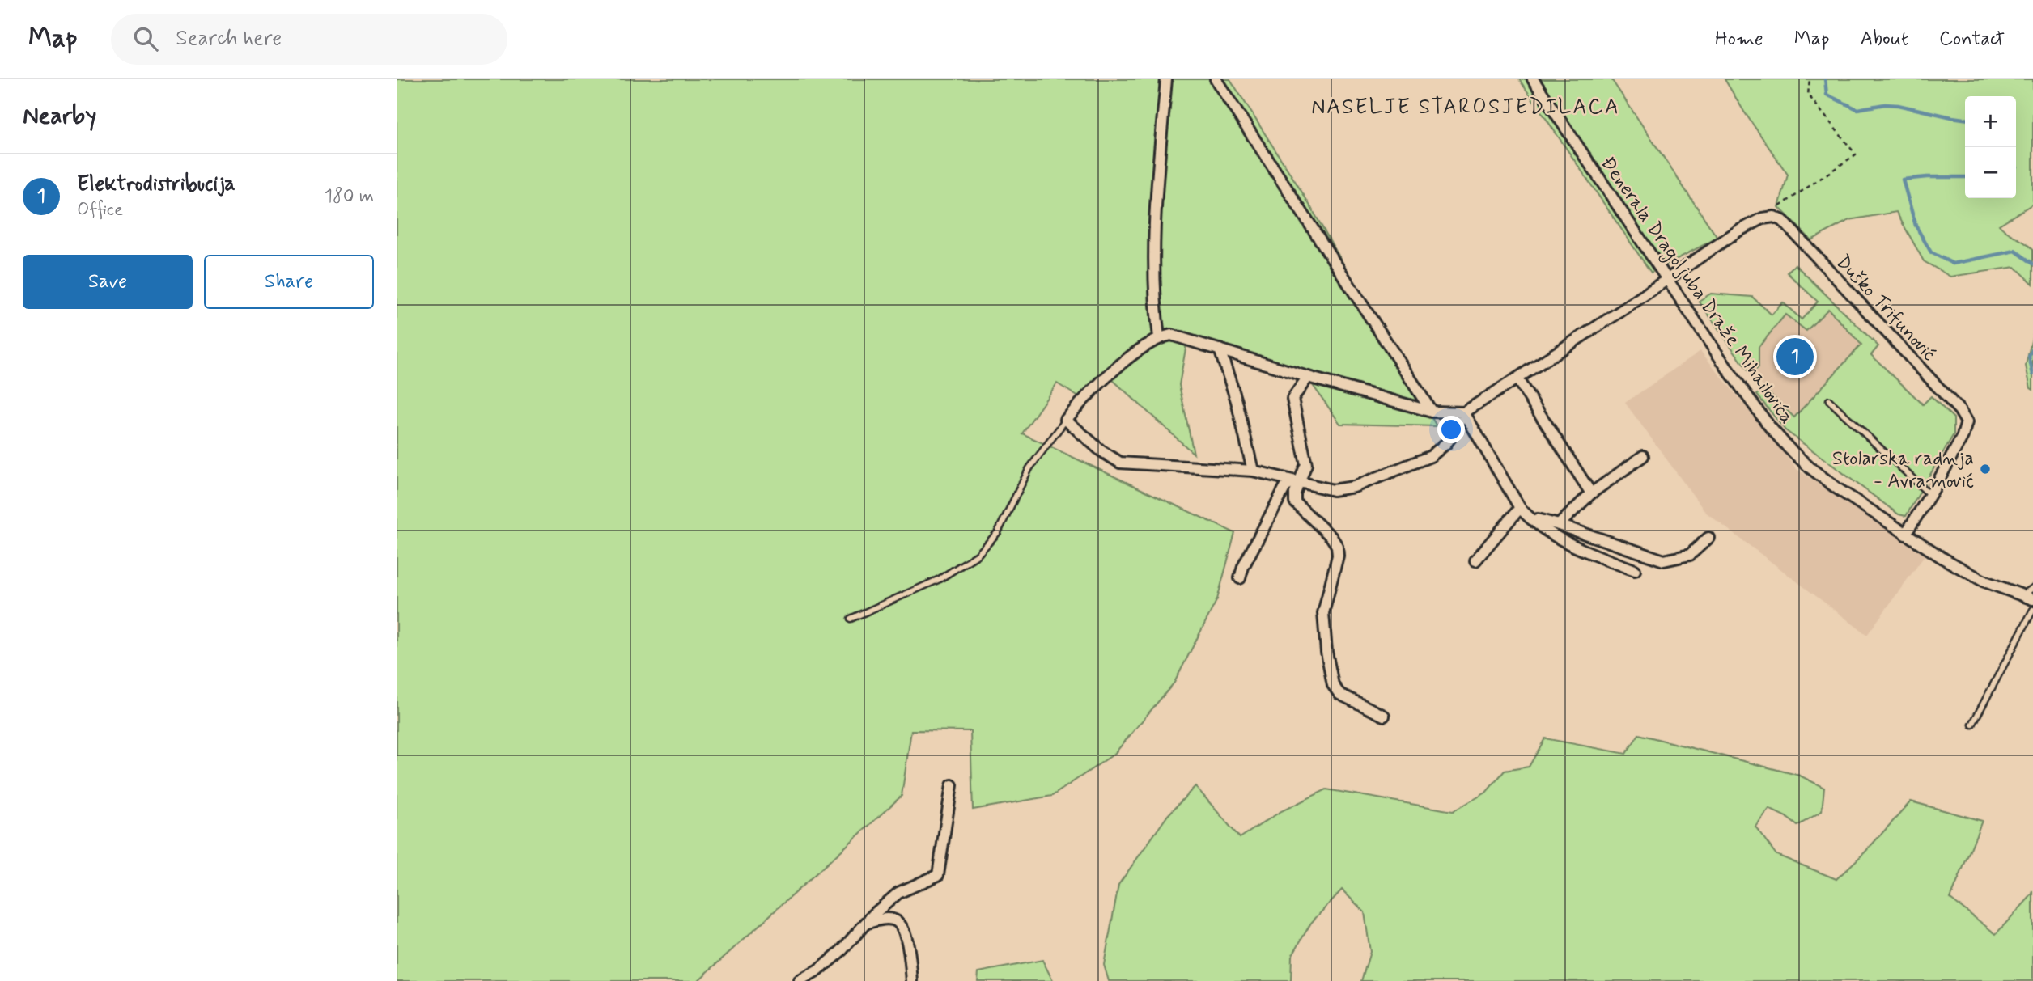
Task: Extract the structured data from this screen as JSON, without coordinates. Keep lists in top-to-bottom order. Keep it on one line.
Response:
{"streets":{"street":["Đenerala Dragoljuba Draže Mihailovića","Duško Trifunović"]},"crossings":[["Đenerala Dragoljuba Draže Mihailovića","Duško Trifunović"]],"districts":["NASELJE STAROSJEDILACA"],"places":["Stolarska radnja - Avramović"],"page":{"header":"Map","search":"Search here","nav":["Home","Map","About","Contact"],"heading":"Nearby","map_buttons":["+","−"],"list":[{"mark":"1","name":"Elektrodistribucija","note":"Office","value":"180 m"}],"buttons":["Save","Share"],"pins":"1"}}
